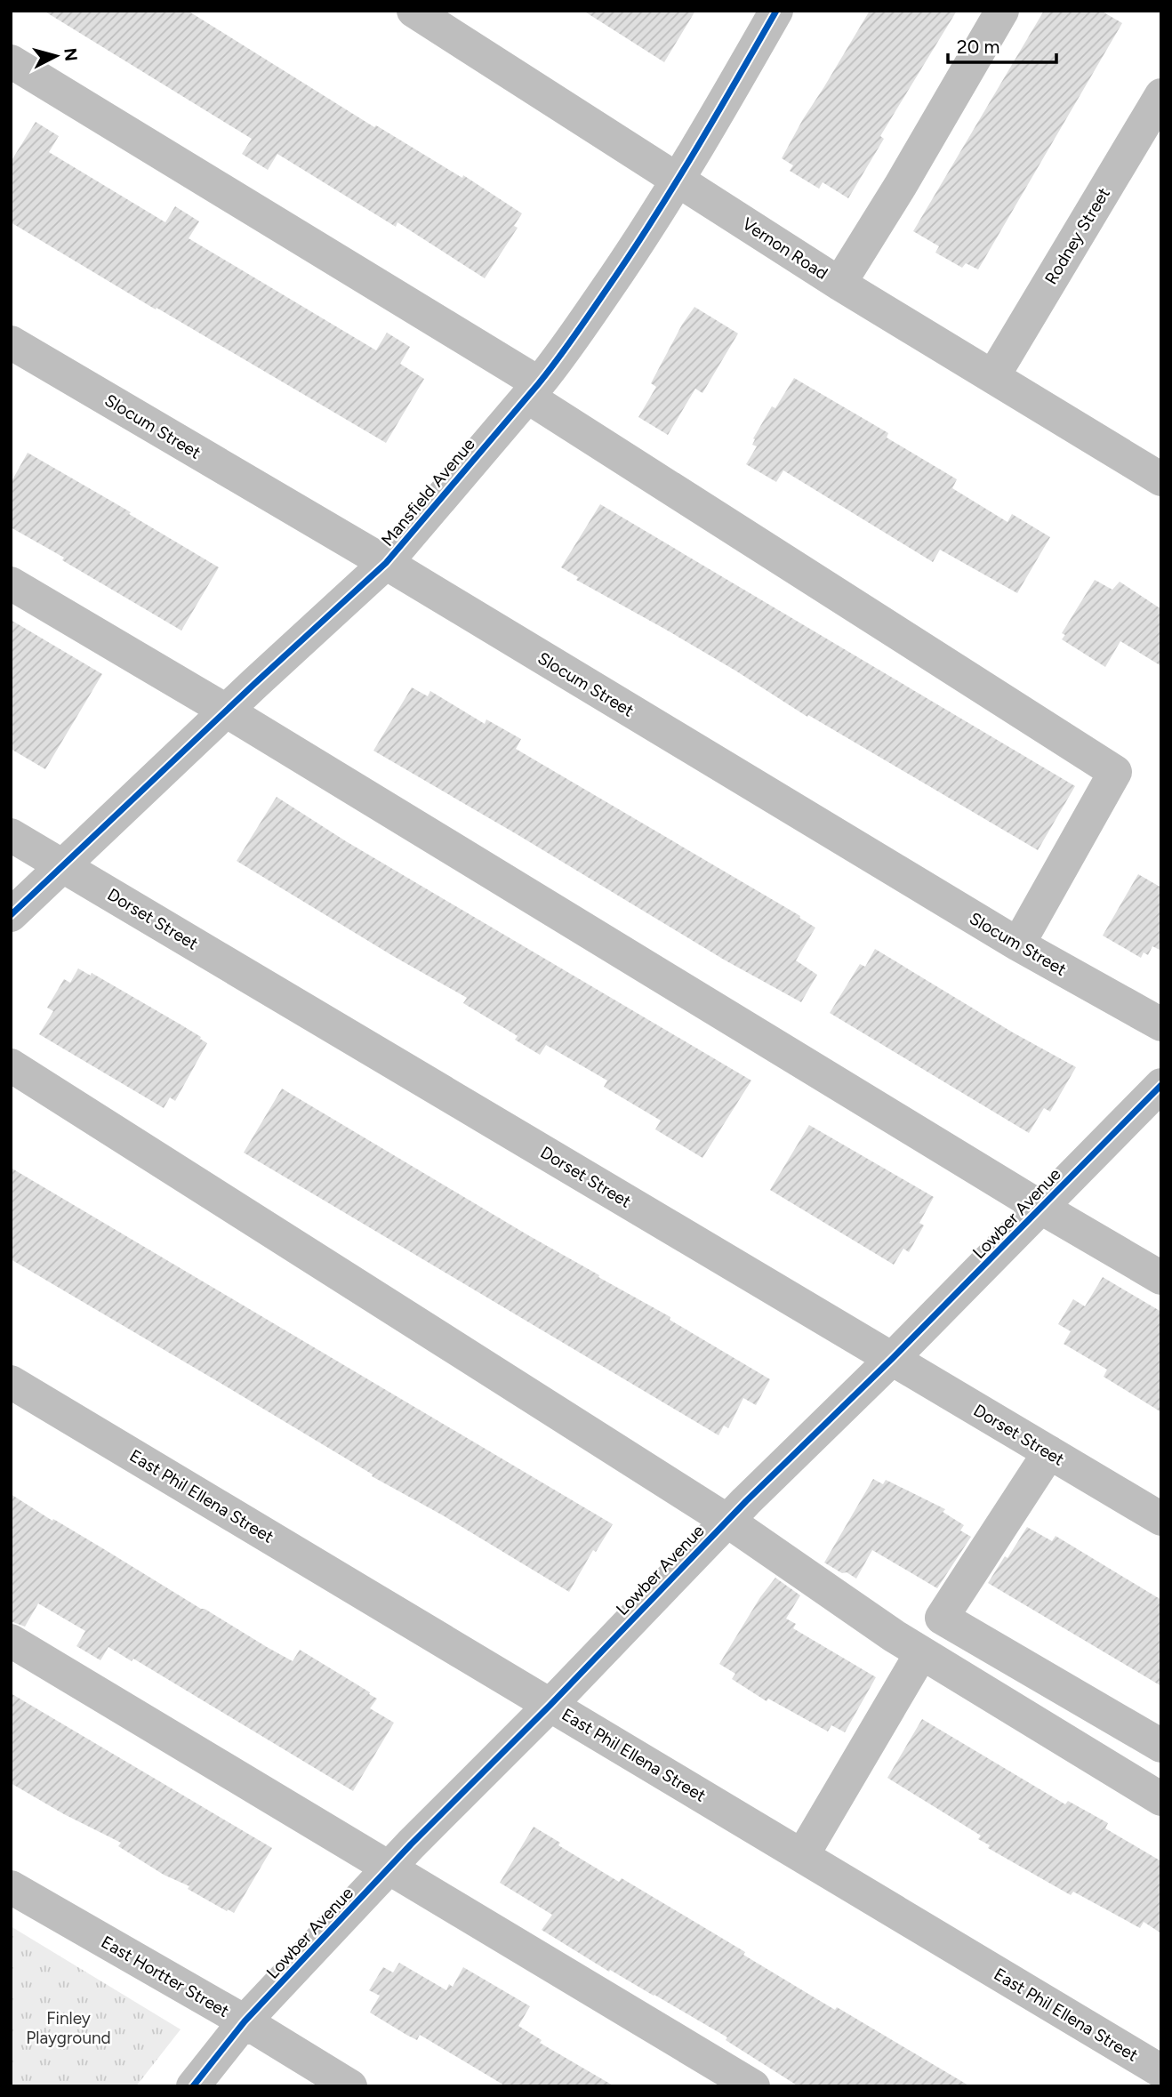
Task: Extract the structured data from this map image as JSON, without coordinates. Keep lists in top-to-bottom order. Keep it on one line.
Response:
{"streets":{"street":["Rodney Street","Vernon Road","Slocum Street","Mansfield Avenue","Dorset Street","Lowber Avenue","East Phil Ellena Street","East Hortter Street"]},"crossings":[["Rodney Street","Vernon Road"],["Vernon Road","Mansfield Avenue"],["Slocum Street","Mansfield Avenue"],["Mansfield Avenue","Dorset Street"],["Dorset Street","Lowber Avenue"],["Lowber Avenue","East Phil Ellena Street"],["Lowber Avenue","East Hortter Street"]],"parks":["Finley Playground"],"scale_bar":"20 m","north":"right"}
